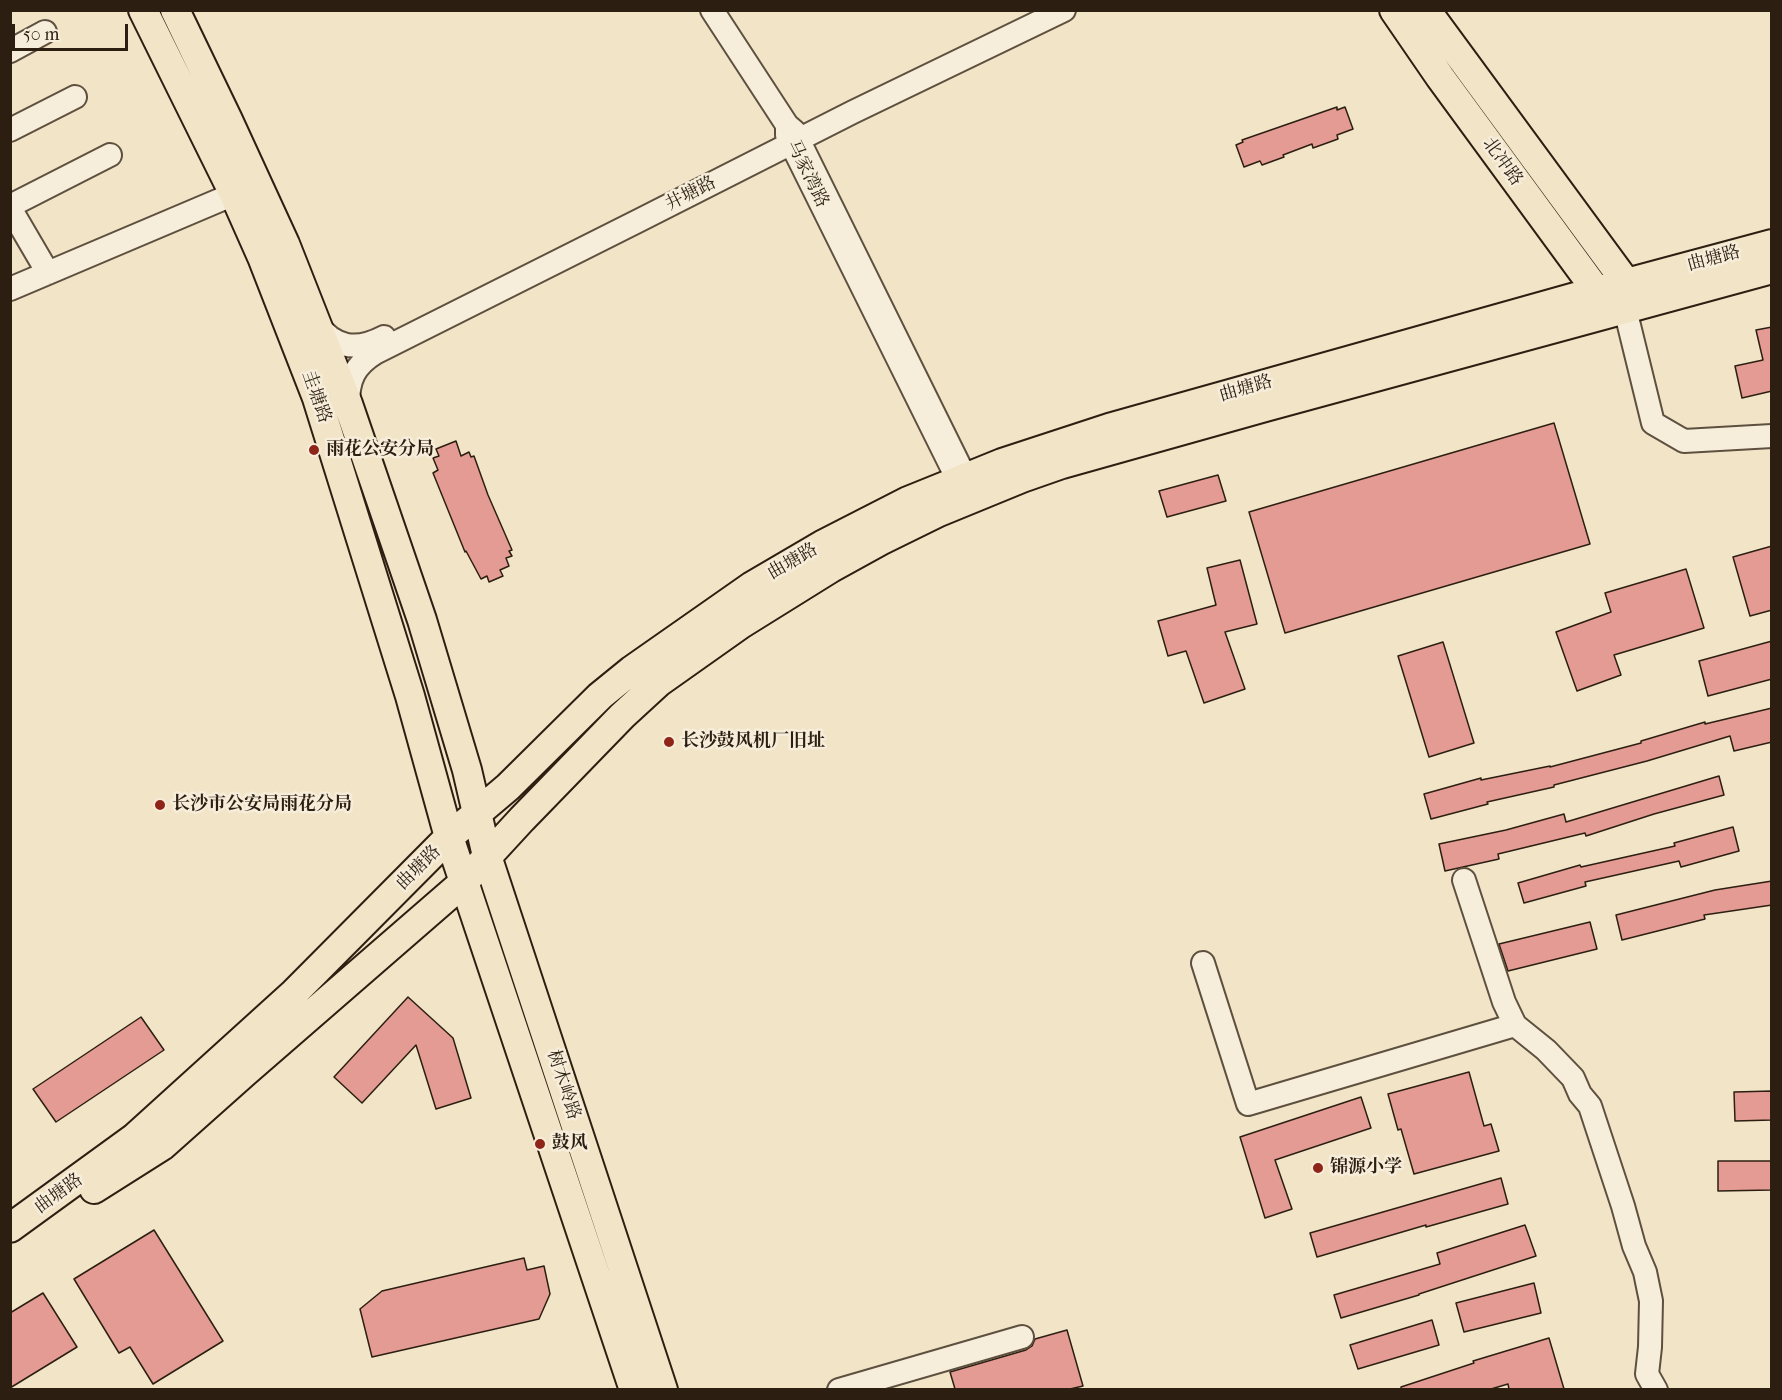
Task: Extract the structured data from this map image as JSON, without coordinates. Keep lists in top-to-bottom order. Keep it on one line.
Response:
{"streets":{"main road":["北冲路","曲塘路","圭塘路","树木岭路"],"street":["马家湾路","井塘路"]},"crossings":[["北冲路","曲塘路"],["马家湾路","井塘路"],["马家湾路","曲塘路"],["井塘路","圭塘路"],["曲塘路","圭塘路"],["曲塘路","树木岭路"],["圭塘路","树木岭路"]],"places":["雨花公安分局","长沙鼓风机厂旧址","长沙市公安局雨花分局","鼓风","锦源小学"],"scale_bar":"50 m"}
